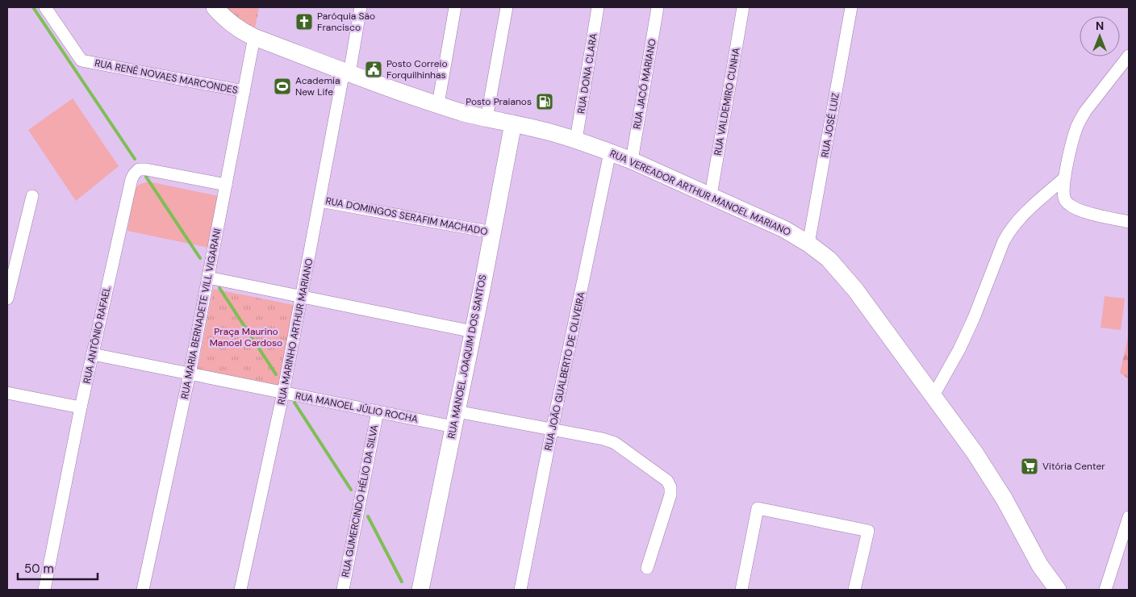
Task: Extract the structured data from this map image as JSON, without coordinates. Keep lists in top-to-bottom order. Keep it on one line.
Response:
{"streets":{"main road":["RUA VEREADOR ARTHUR MANOEL MARIANO","RUA MANOEL JOAQUIM DOS SANTOS"],"street":["RUA DONA CLARA","RUA RENÊ NOVAES MARCONDES","RUA JACÓ MARIANO","RUA VALDEMIRO CUNHA","RUA JOSÉ LUIZ","RUA DOMINGOS SERAFIM MACHADO","RUA MARIA BERNADETE VILL VIGARANI","RUA MARINHO ARTHUR MARIANO","RUA ANTÔNIO RAFAEL","RUA JOÃO GUALBERTO DE OLIVEIRA","RUA MANOEL JÚLIO ROCHA","RUA GUMERCINDO HÉLIO DA SILVA"]},"crossings":[["RUA DONA CLARA","RUA VEREADOR ARTHUR MANOEL MARIANO"],["RUA RENÊ NOVAES MARCONDES","RUA MARIA BERNADETE VILL VIGARANI"],["RUA JACÓ MARIANO","RUA VEREADOR ARTHUR MANOEL MARIANO"],["RUA VALDEMIRO CUNHA","RUA VEREADOR ARTHUR MANOEL MARIANO"],["RUA JOSÉ LUIZ","RUA VEREADOR ARTHUR MANOEL MARIANO"],["RUA VEREADOR ARTHUR MANOEL MARIANO","RUA MARIA BERNADETE VILL VIGARANI"],["RUA VEREADOR ARTHUR MANOEL MARIANO","RUA MARINHO ARTHUR MARIANO"],["RUA VEREADOR ARTHUR MANOEL MARIANO","RUA MANOEL JOAQUIM DOS SANTOS"],["RUA VEREADOR ARTHUR MANOEL MARIANO","RUA JOÃO GUALBERTO DE OLIVEIRA"],["RUA DOMINGOS SERAFIM MACHADO","RUA MARINHO ARTHUR MARIANO"],["RUA DOMINGOS SERAFIM MACHADO","RUA MANOEL JOAQUIM DOS SANTOS"],["RUA MARIA BERNADETE VILL VIGARANI","RUA ANTÔNIO RAFAEL"],["RUA MARIA BERNADETE VILL VIGARANI","RUA MANOEL JÚLIO ROCHA"],["RUA MARINHO ARTHUR MARIANO","RUA MANOEL JÚLIO ROCHA"],["RUA ANTÔNIO RAFAEL","RUA MANOEL JÚLIO ROCHA"],["RUA MANOEL JOAQUIM DOS SANTOS","RUA MANOEL JÚLIO ROCHA"],["RUA JOÃO GUALBERTO DE OLIVEIRA","RUA MANOEL JÚLIO ROCHA"],["RUA MANOEL JÚLIO ROCHA","RUA GUMERCINDO HÉLIO DA SILVA"]],"parks":["Praça Maurino Manoel Cardoso"],"places":{"church":["Paróquia São Francisco"],"public building":["Posto Correio Forquilhinhas"],"sports":["Academia New Life"],"fuel station":["Posto Praianos"],"supermarket":["Vitória Center"]},"scale_bar":"50 m","north":"top"}
